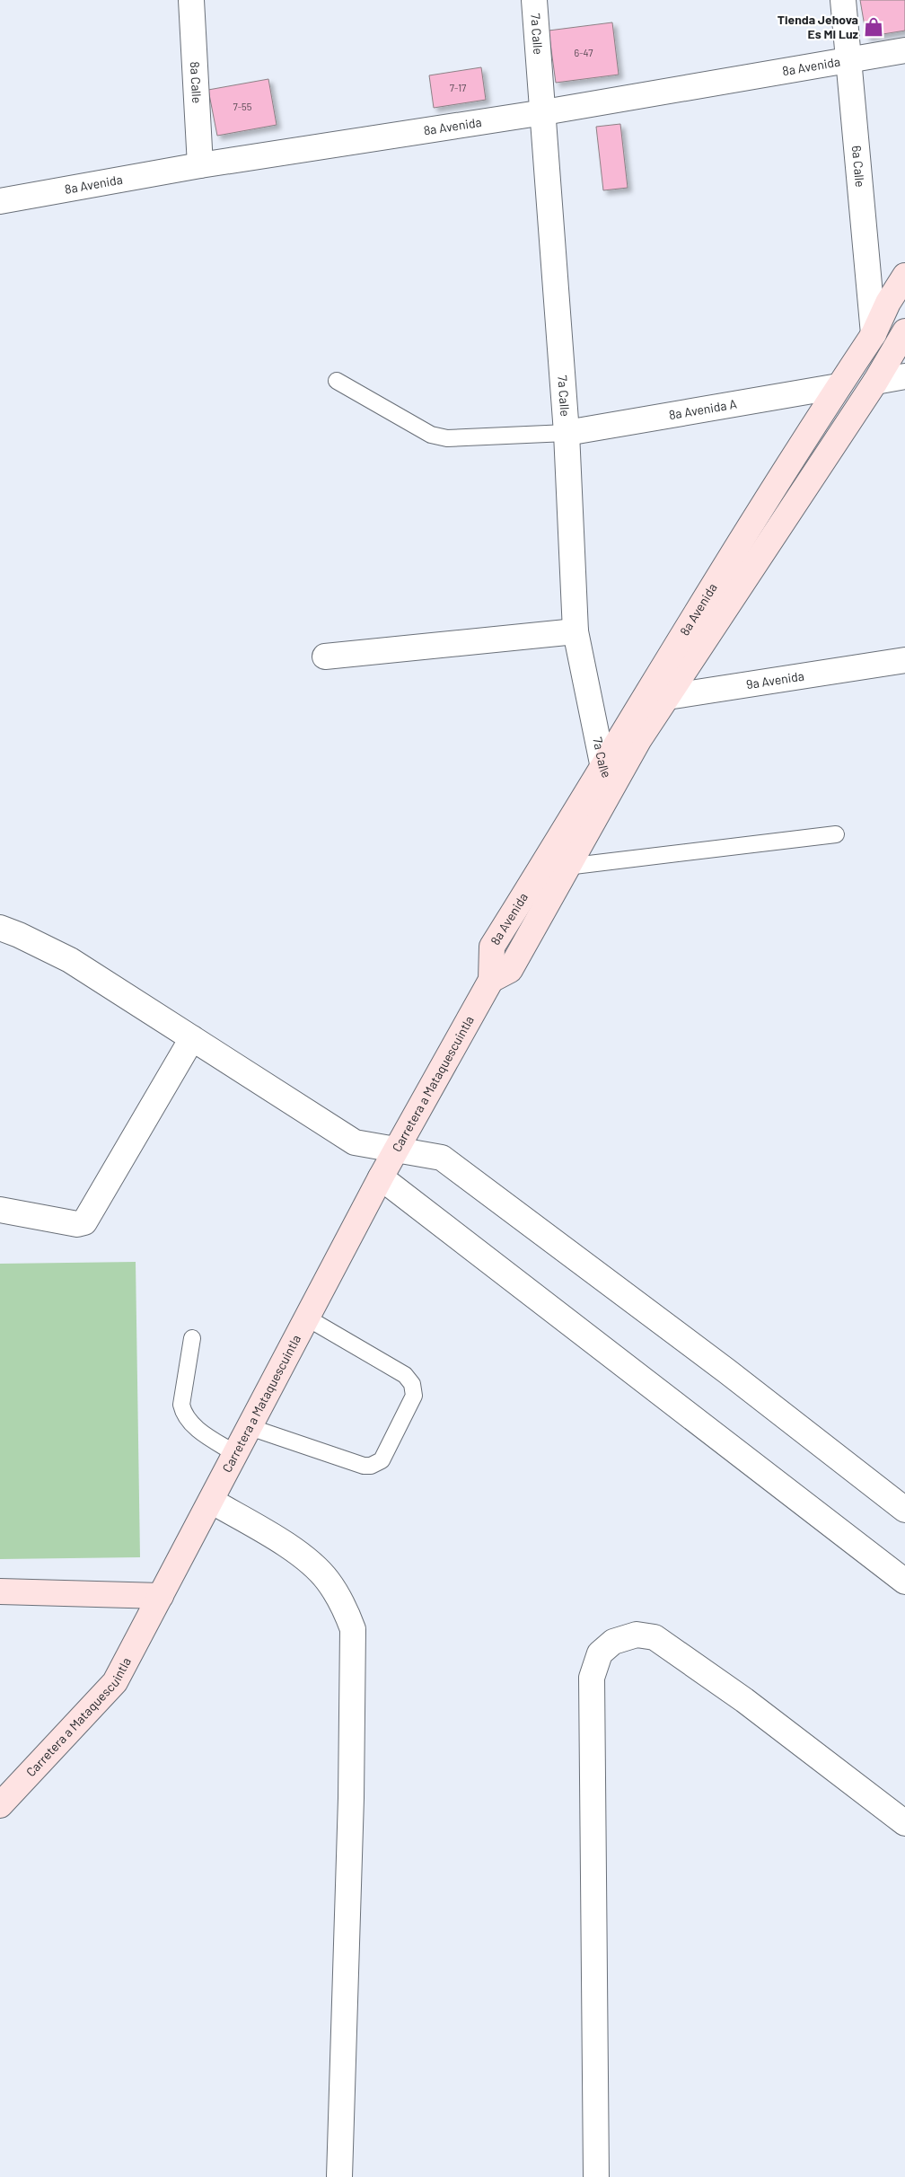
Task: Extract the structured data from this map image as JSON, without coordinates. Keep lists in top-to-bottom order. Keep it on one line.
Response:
{"streets":{"main road":["8a Avenida","Carretera a Mataquescuintla"],"street":["7a Calle","8a Calle","6a Calle","8a Avenida A","9a Avenida"]},"crossings":[["7a Calle","8a Avenida"],["7a Calle","8a Avenida A"],["8a Avenida","8a Calle"],["8a Avenida","6a Calle"],["8a Avenida","8a Avenida A"],["8a Avenida","9a Avenida"],["8a Avenida","Carretera a Mataquescuintla"]],"places":{"shop":["Tienda Jehova Es Mi Luz"]},"house_numbers":["6-47","7-17","7-55"]}
